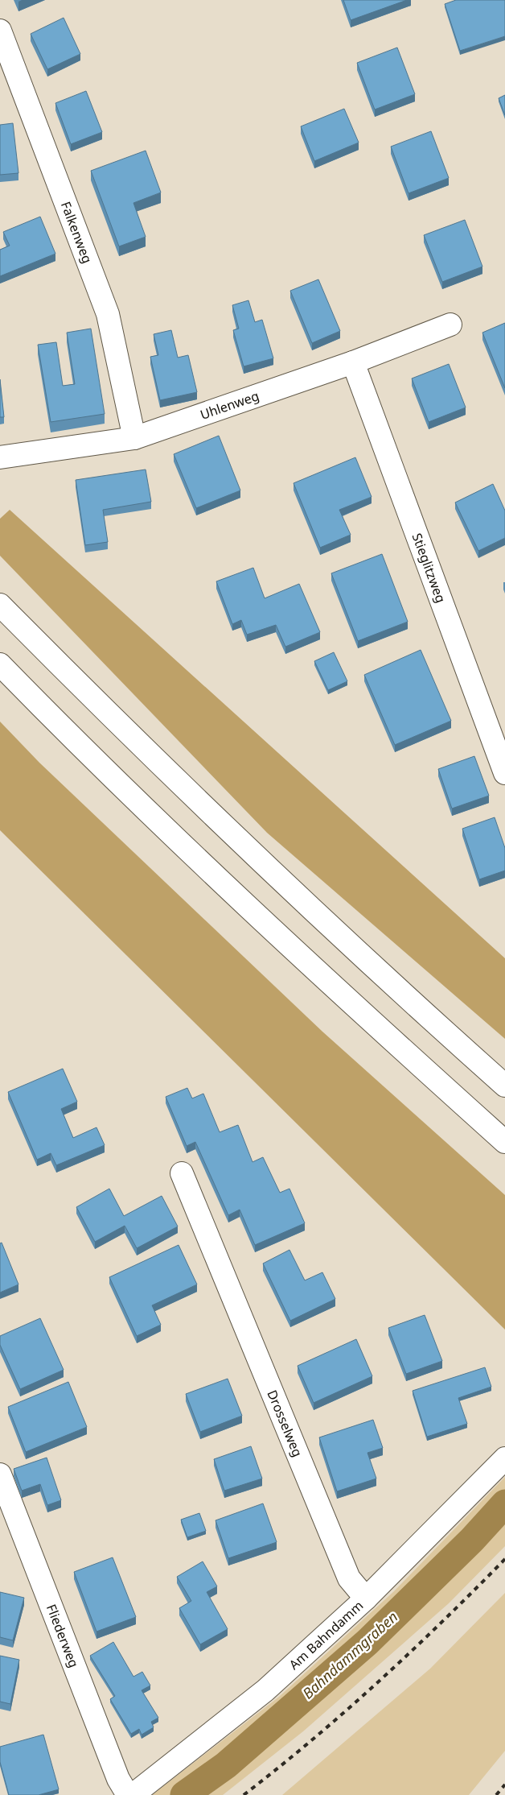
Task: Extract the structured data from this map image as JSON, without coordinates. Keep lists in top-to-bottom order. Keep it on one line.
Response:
{"streets":{"main road":["Falkenweg","Uhlenweg","Stieglitzweg","Drosselweg","Am Bahndamm","Fliederweg"]},"crossings":[["Falkenweg","Uhlenweg"],["Uhlenweg","Stieglitzweg"],["Drosselweg","Am Bahndamm"]],"water":["Bahndammgraben"]}
